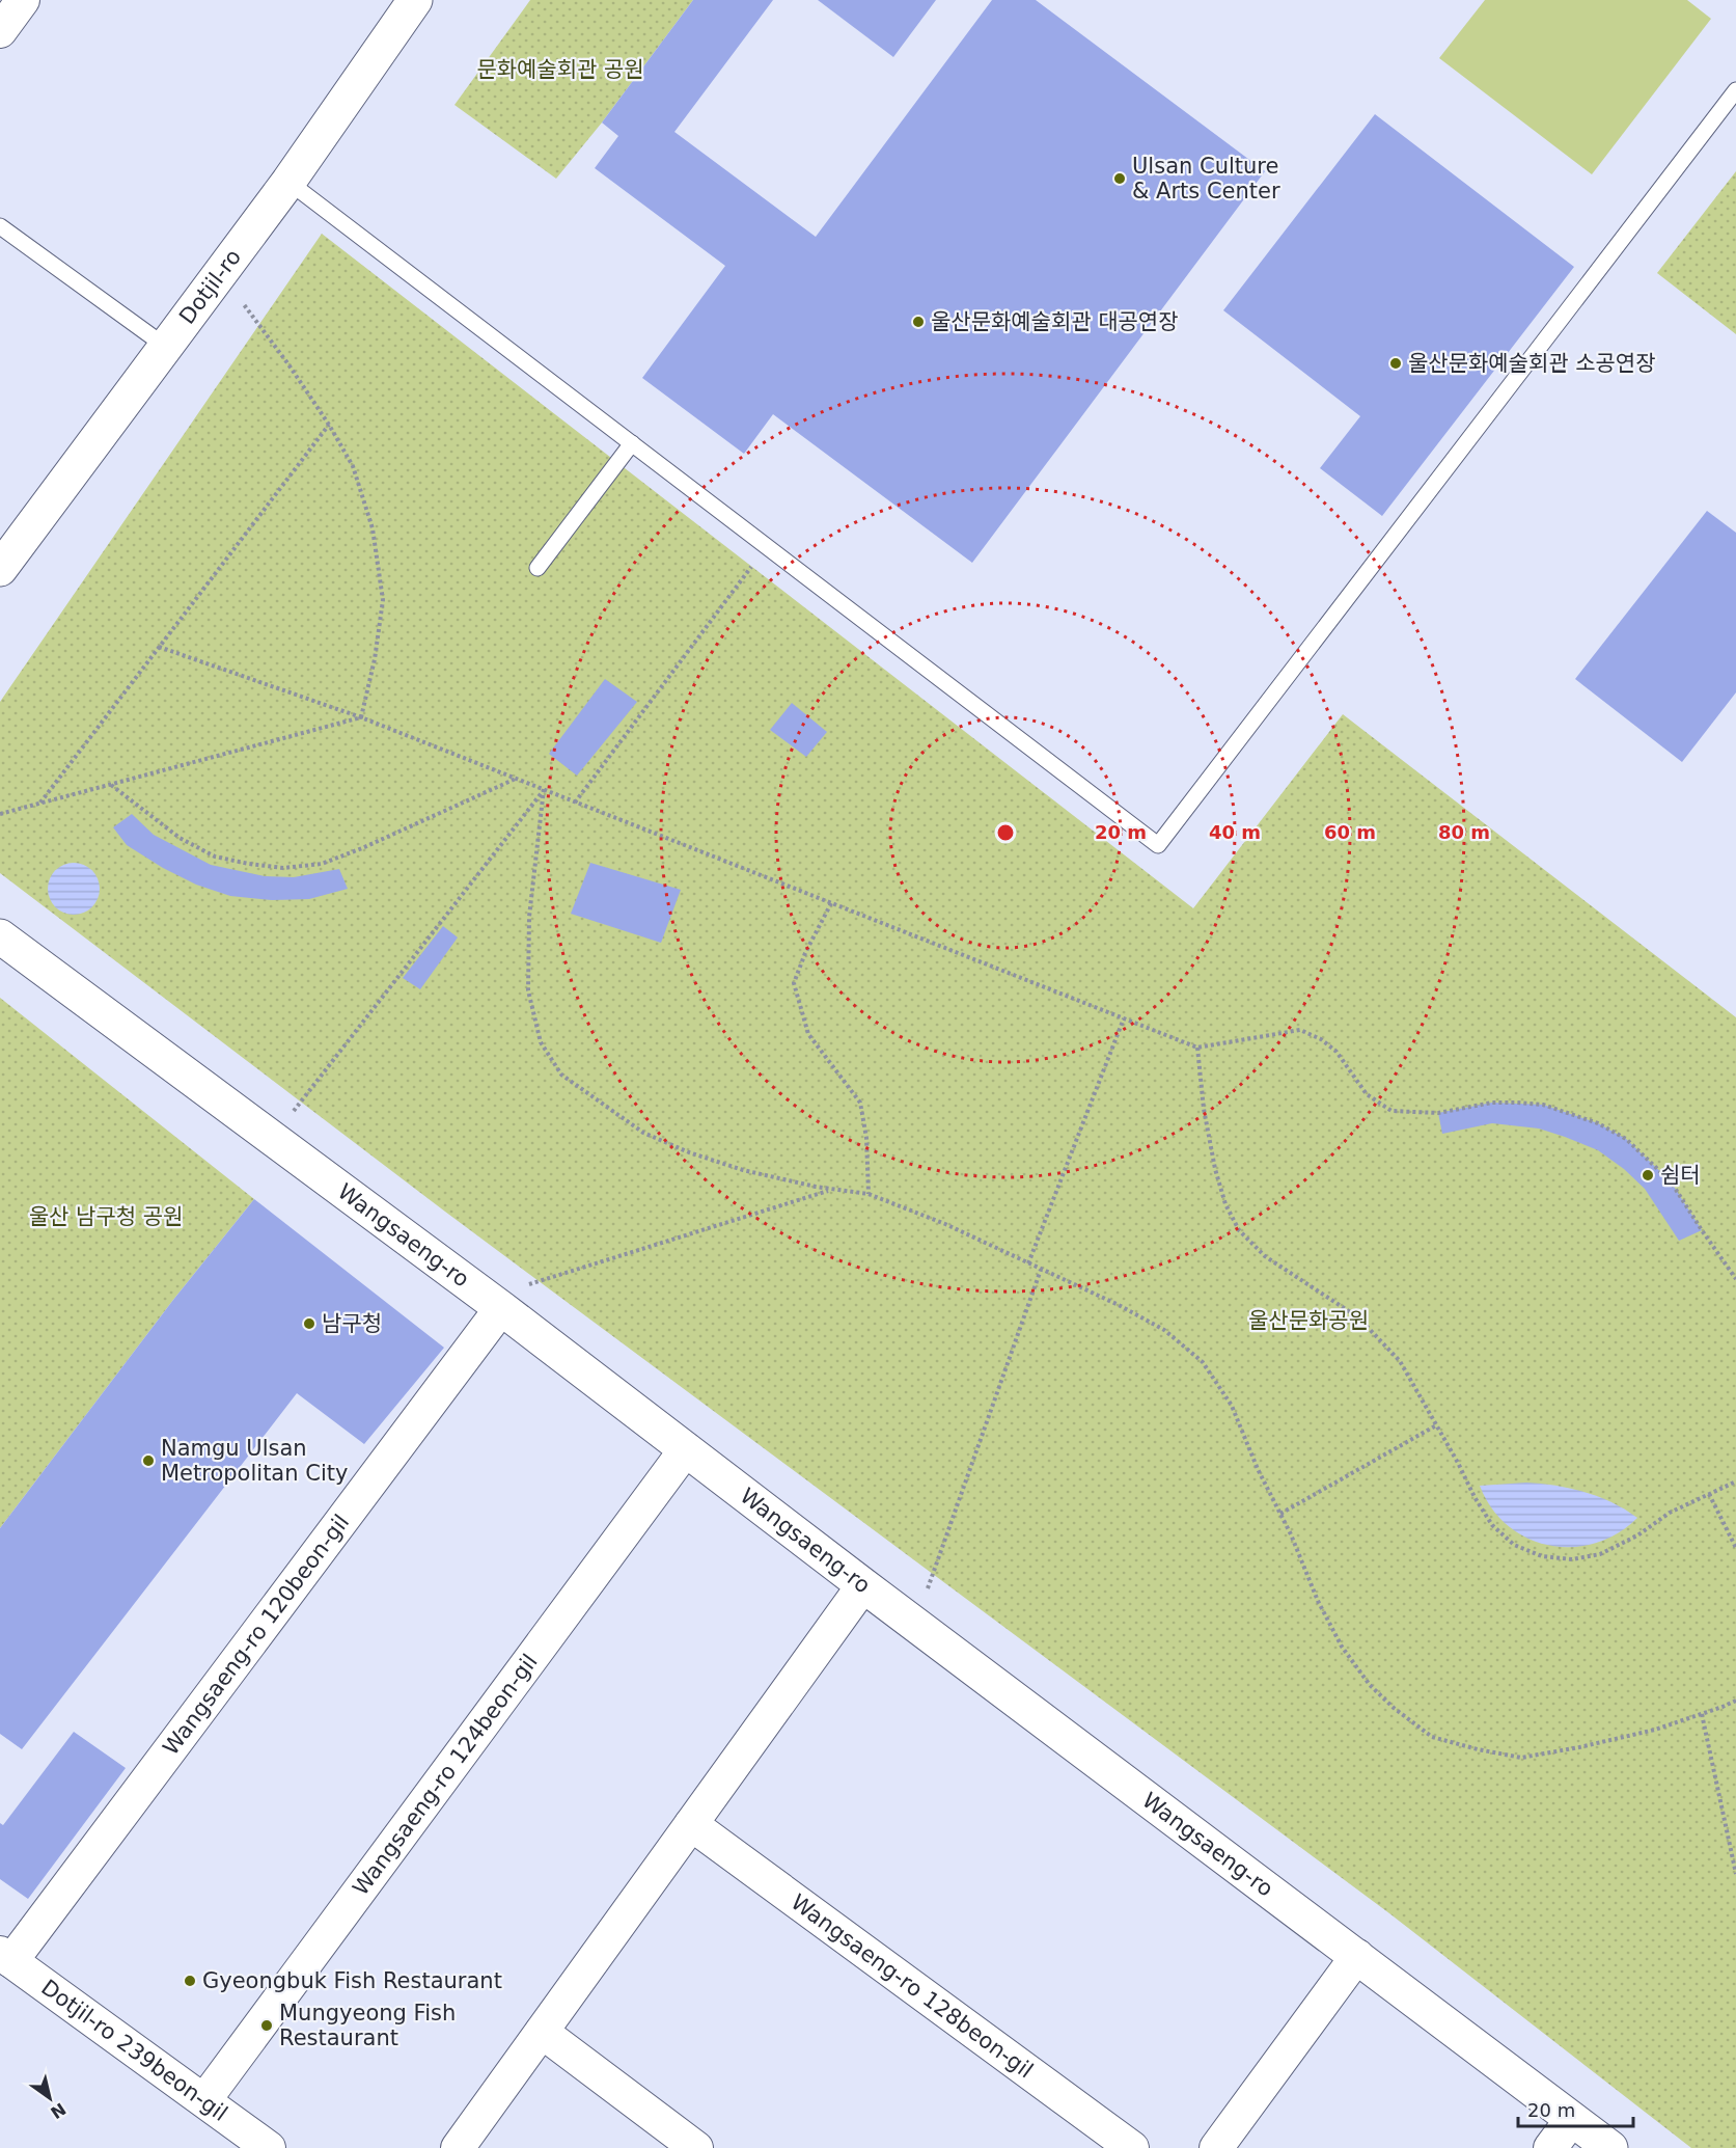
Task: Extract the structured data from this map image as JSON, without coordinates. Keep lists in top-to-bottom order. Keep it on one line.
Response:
{"streets":{"main road":["Dotjil-ro","Wangsaeng-ro"],"street":["Wangsaeng-ro 120beon-gil","Wangsaeng-ro 124beon-gil","Wangsaeng-ro 128beon-gil","Dotjil-ro 239beon-gil"]},"crossings":[["Wangsaeng-ro","Wangsaeng-ro 120beon-gil"],["Wangsaeng-ro","Wangsaeng-ro 124beon-gil"],["Wangsaeng-ro 120beon-gil","Dotjil-ro 239beon-gil"],["Wangsaeng-ro 124beon-gil","Dotjil-ro 239beon-gil"]],"parks":["문화예술회관 공원","울산 남구청 공원","울산문화공원"],"places":["Ulsan Culture & Arts Center","울산문화예술회관 대공연장","울산문화예술회관 소공연장","쉼터","남구청","Namgu Ulsan Metropolitan City","Gyeongbuk Fish Restaurant","Mungyeong Fish Restaurant"],"scale_bar":"20 m","north":"bottom right","rings":["20 m","40 m","60 m","80 m"]}
